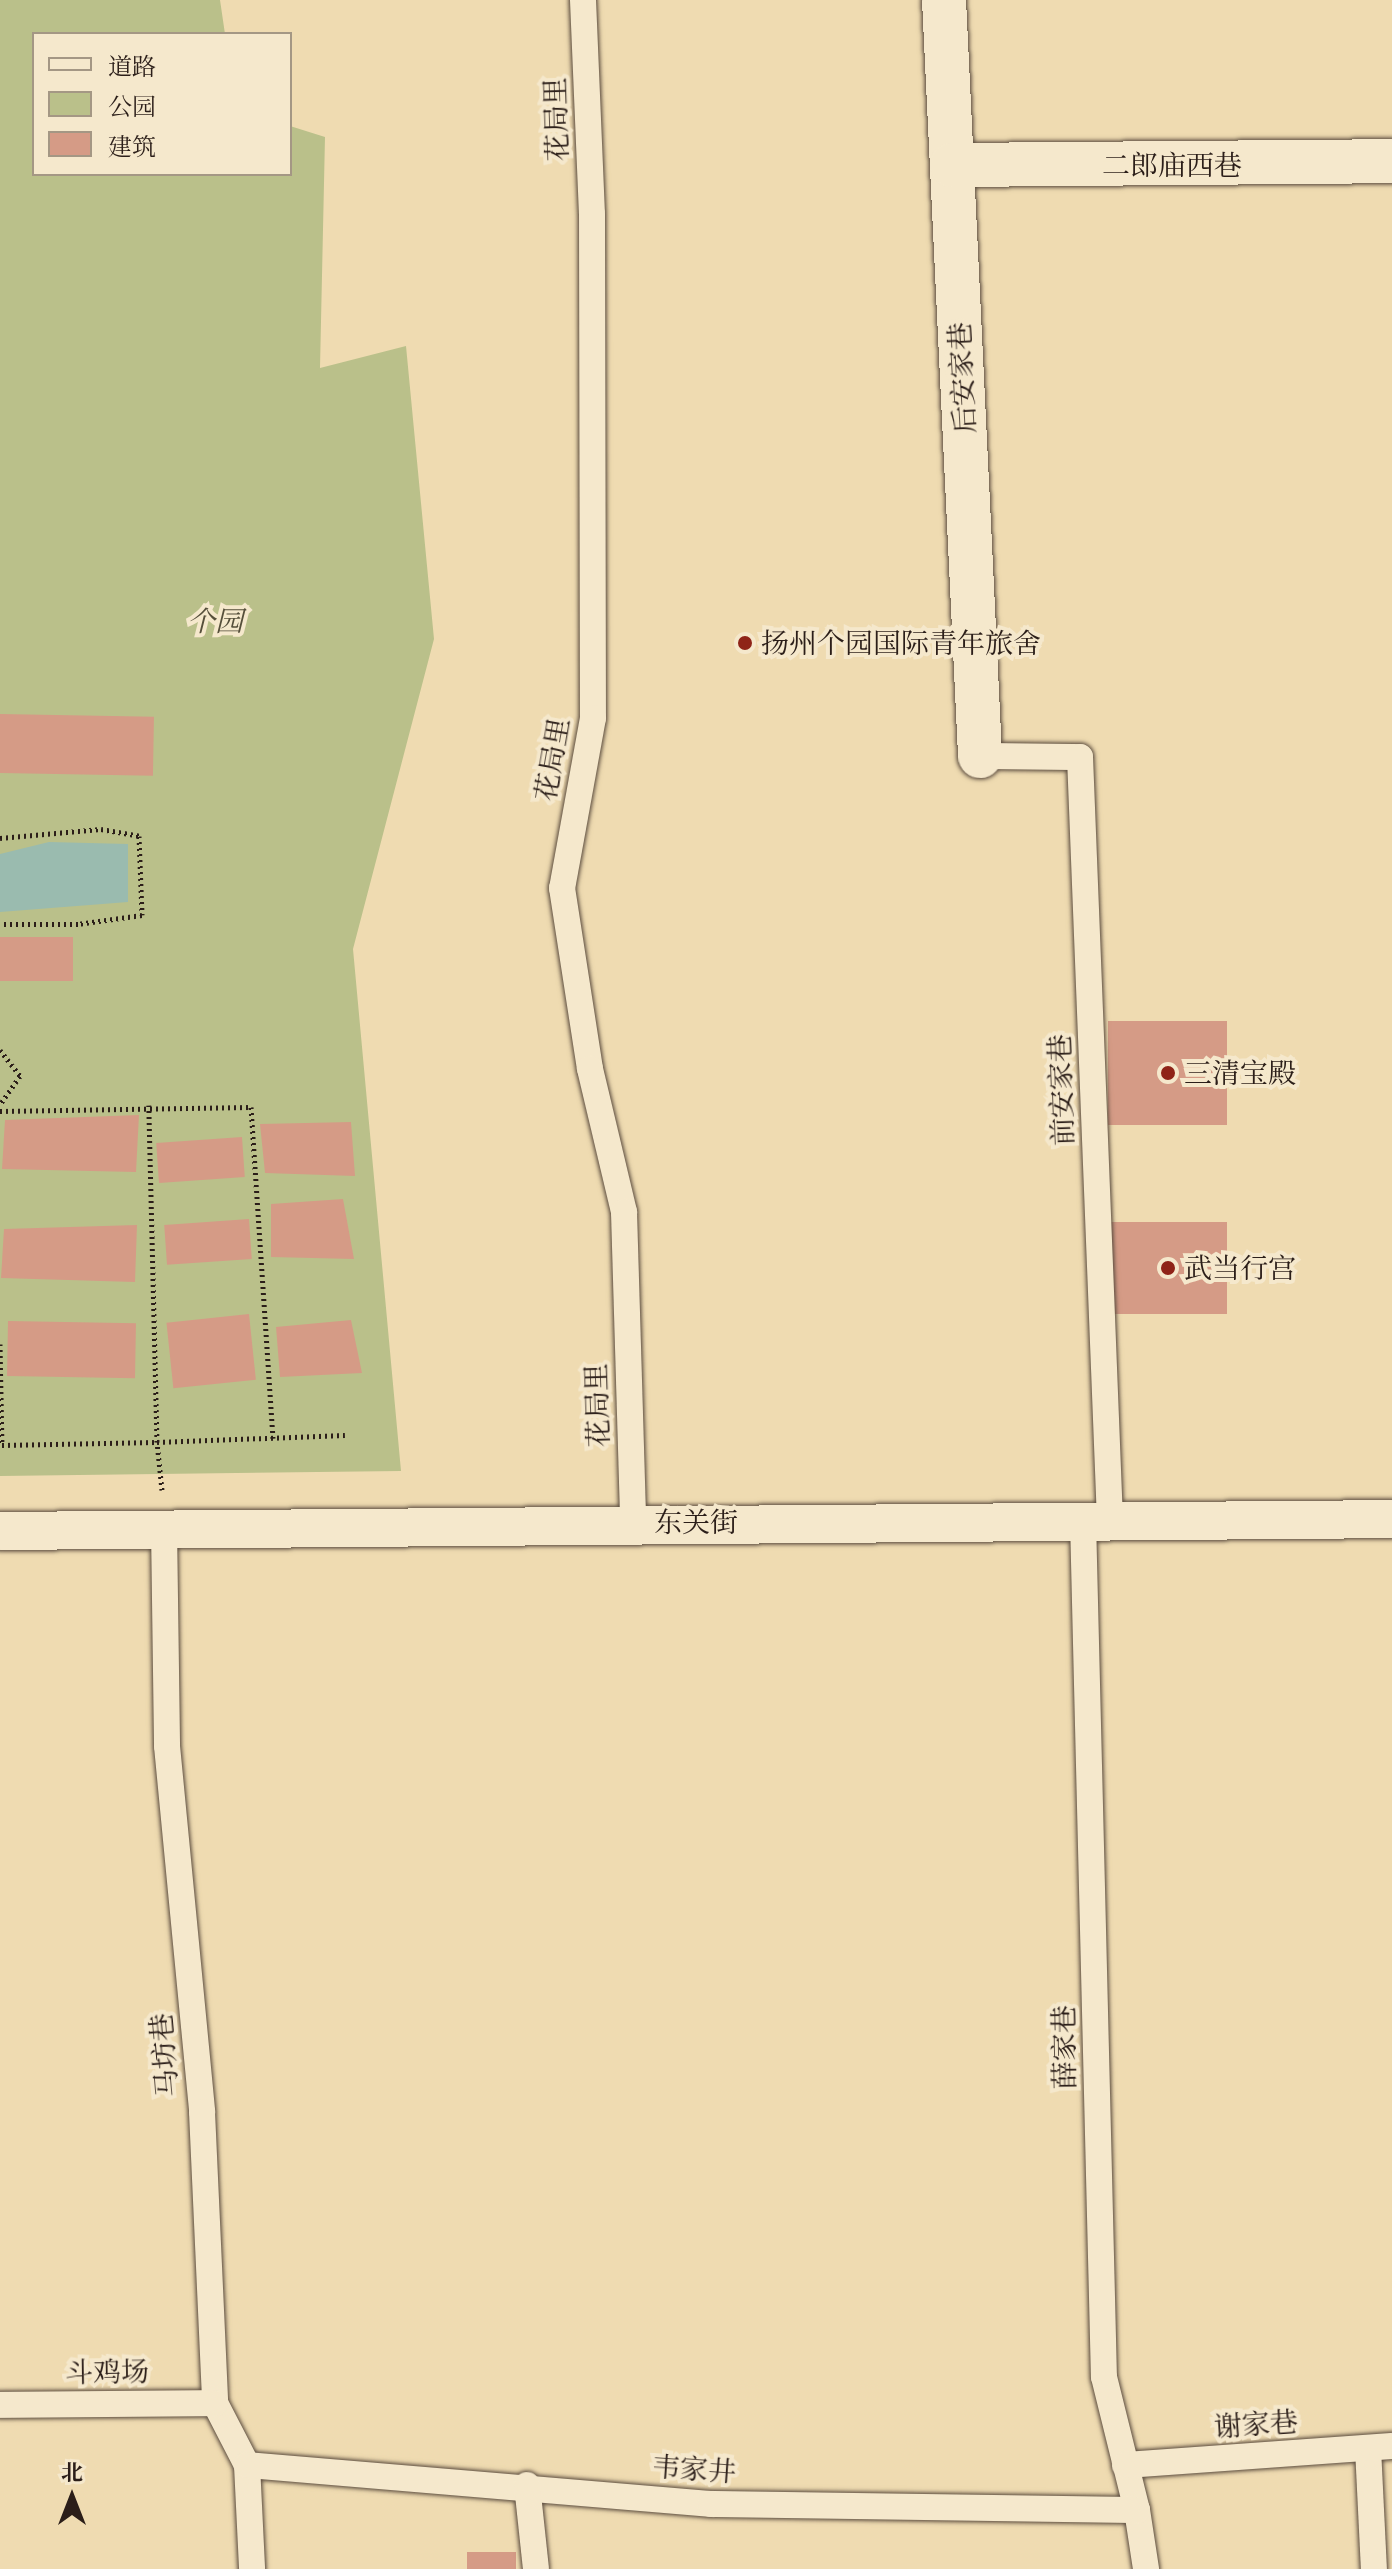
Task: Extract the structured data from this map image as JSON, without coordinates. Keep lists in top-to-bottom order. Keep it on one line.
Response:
{"streets":{"street":["二郎庙西巷","后安家巷","东关街"],"lane":["花局里","前安家巷","薛家巷","马坊巷","斗鸡场","谢家巷","韦家井"]},"crossings":[["花局里","东关街"],["二郎庙西巷","后安家巷"],["后安家巷","前安家巷"],["前安家巷","东关街"],["前安家巷","薛家巷"],["东关街","薛家巷"],["东关街","马坊巷"],["薛家巷","谢家巷"],["薛家巷","韦家井"],["马坊巷","斗鸡场"],["马坊巷","韦家井"]],"parks":["个园"],"places":["扬州个园国际青年旅舍","三清宝殿","武当行宫"],"legend":["道路","公园","建筑"],"north":"top"}
